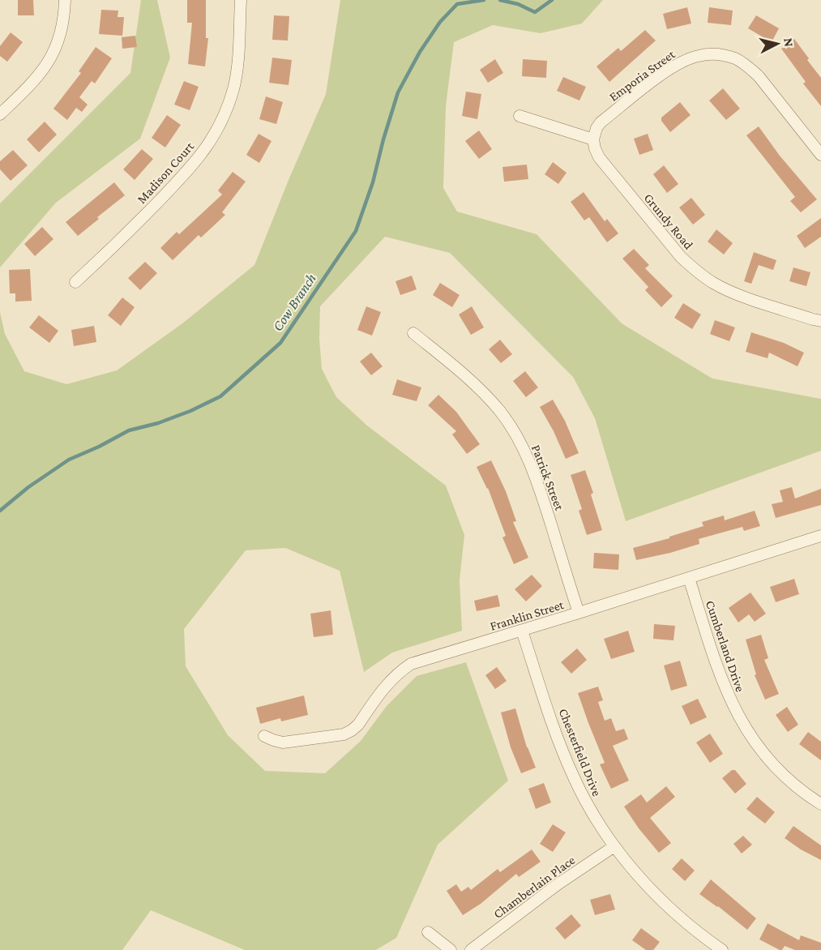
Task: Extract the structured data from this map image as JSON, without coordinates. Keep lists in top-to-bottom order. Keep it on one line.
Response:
{"streets":{"street":["Emporia Street","Madison Court","Grundy Road","Patrick Street","Franklin Street","Cumberland Drive","Chesterfield Drive","Chamberlain Place"]},"crossings":[["Emporia Street","Grundy Road"],["Patrick Street","Franklin Street"],["Franklin Street","Cumberland Drive"],["Franklin Street","Chesterfield Drive"],["Chesterfield Drive","Chamberlain Place"]],"water":["Cow Branch"],"north":"right"}
